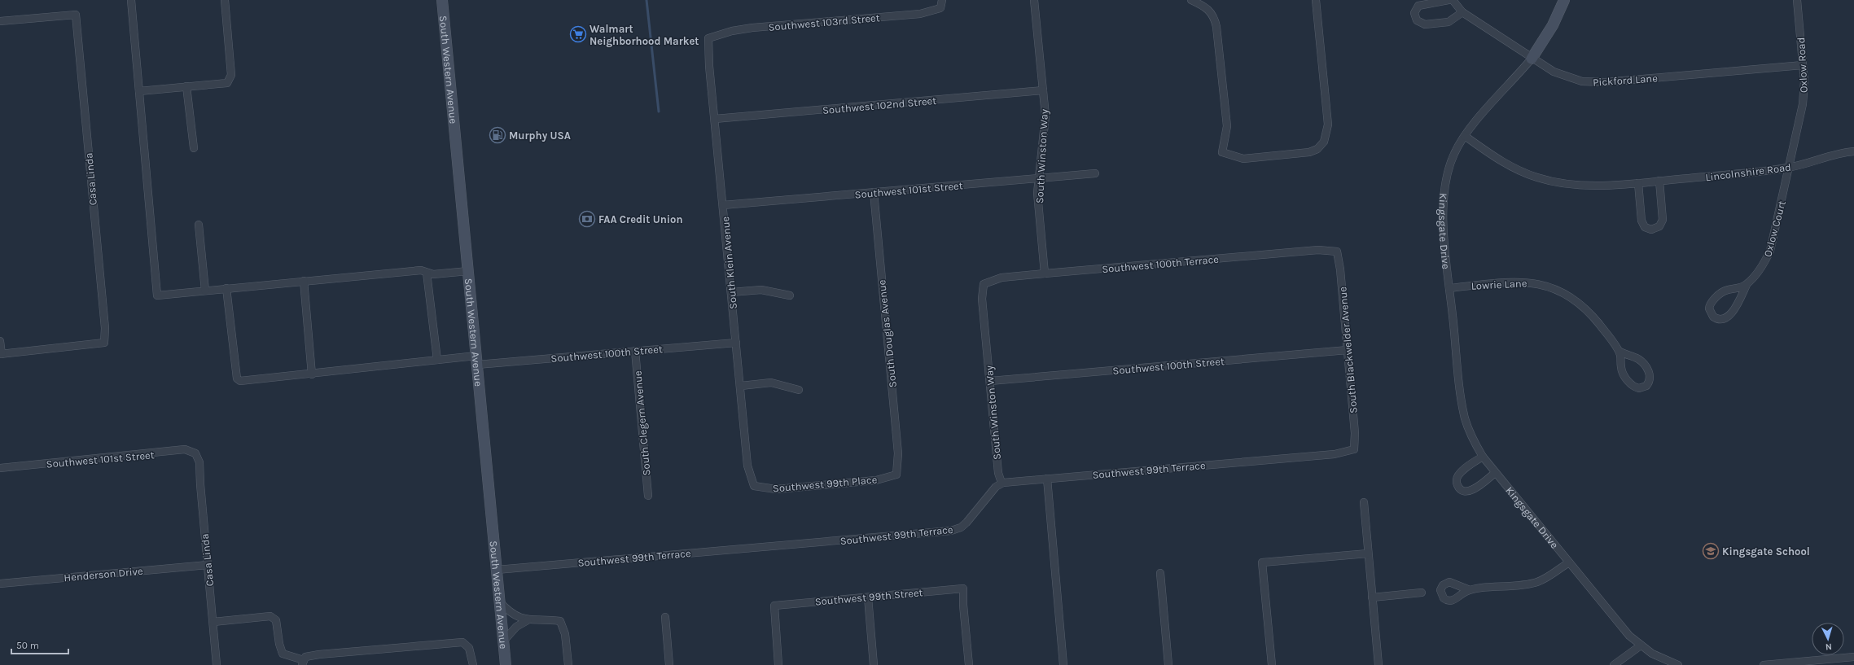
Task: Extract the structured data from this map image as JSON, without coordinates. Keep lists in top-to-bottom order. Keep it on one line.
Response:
{"streets":{"main road":["South Western Avenue","Kingsgate Drive"],"street":["Southwest 103rd Street","Oxlow Road","Pickford Lane","Southwest 102nd Street","South Winston Way","Lincolnshire Road","Casa Linda","Southwest 101st Street","Oxlow Court","South Klein Avenue","Southwest 100th Terrace","Lowrie Lane","South Douglas Avenue","South Blackwelder Avenue","Southwest 100th Street","South Clegern Avenue","Southwest 99th Terrace","Southwest 99th Place","Henderson Drive","Southwest 99th Street"]},"crossings":[["Southwest 103rd Street","South Klein Avenue"],["Oxlow Road","Pickford Lane"],["Oxlow Road","Lincolnshire Road"],["Oxlow Road","Oxlow Court"],["South Western Avenue","Southwest 100th Street"],["South Western Avenue","Southwest 99th Terrace"],["Pickford Lane","Kingsgate Drive"],["Southwest 102nd Street","South Winston Way"],["Southwest 102nd Street","South Klein Avenue"],["South Winston Way","Southwest 101st Street"],["South Winston Way","Southwest 100th Terrace"],["South Winston Way","Southwest 100th Street"],["South Winston Way","Southwest 99th Terrace"],["Lincolnshire Road","Oxlow Court"],["Lincolnshire Road","Kingsgate Drive"],["Casa Linda","Southwest 101st Street"],["Casa Linda","Henderson Drive"],["Southwest 101st Street","South Klein Avenue"],["Southwest 101st Street","South Douglas Avenue"],["Kingsgate Drive","Lowrie Lane"],["South Klein Avenue","Southwest 100th Street"],["South Klein Avenue","Southwest 99th Place"],["Southwest 100th Terrace","South Blackwelder Avenue"],["South Douglas Avenue","Southwest 99th Place"],["South Blackwelder Avenue","Southwest 100th Street"],["South Blackwelder Avenue","Southwest 99th Terrace"],["Southwest 100th Street","South Clegern Avenue"]],"places":{"supermarket":["Walmart Neighborhood Market"],"fuel station":["Murphy USA"],"bank":["FAA Credit Union"],"school or university":["Kingsgate School"]},"scale_bar":"50 m","north":"bottom"}
